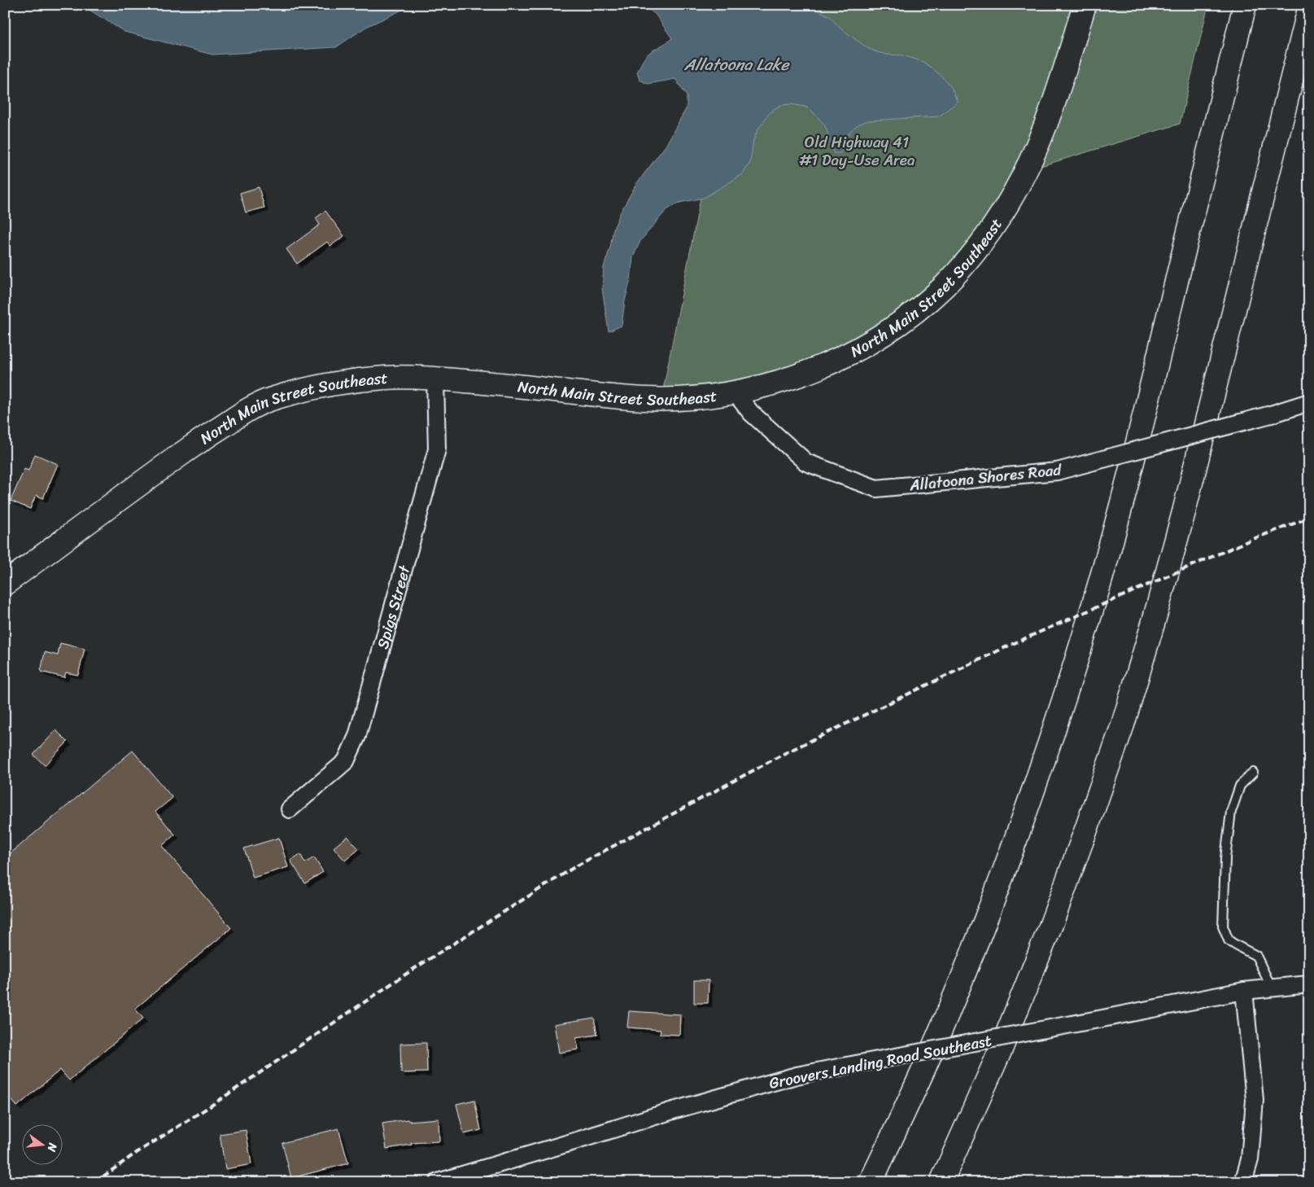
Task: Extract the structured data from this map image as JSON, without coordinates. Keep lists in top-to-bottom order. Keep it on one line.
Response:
{"streets":{"main road":["North Main Street Southeast"],"street":["Allatoona Shores Road","Spigs Street","Groovers Landing Road Southeast"]},"crossings":[["North Main Street Southeast","Allatoona Shores Road"],["North Main Street Southeast","Spigs Street"]],"water":["Allatoona Lake"],"parks":["Old Highway 41 #1 Day-Use Area"],"north":"right"}
